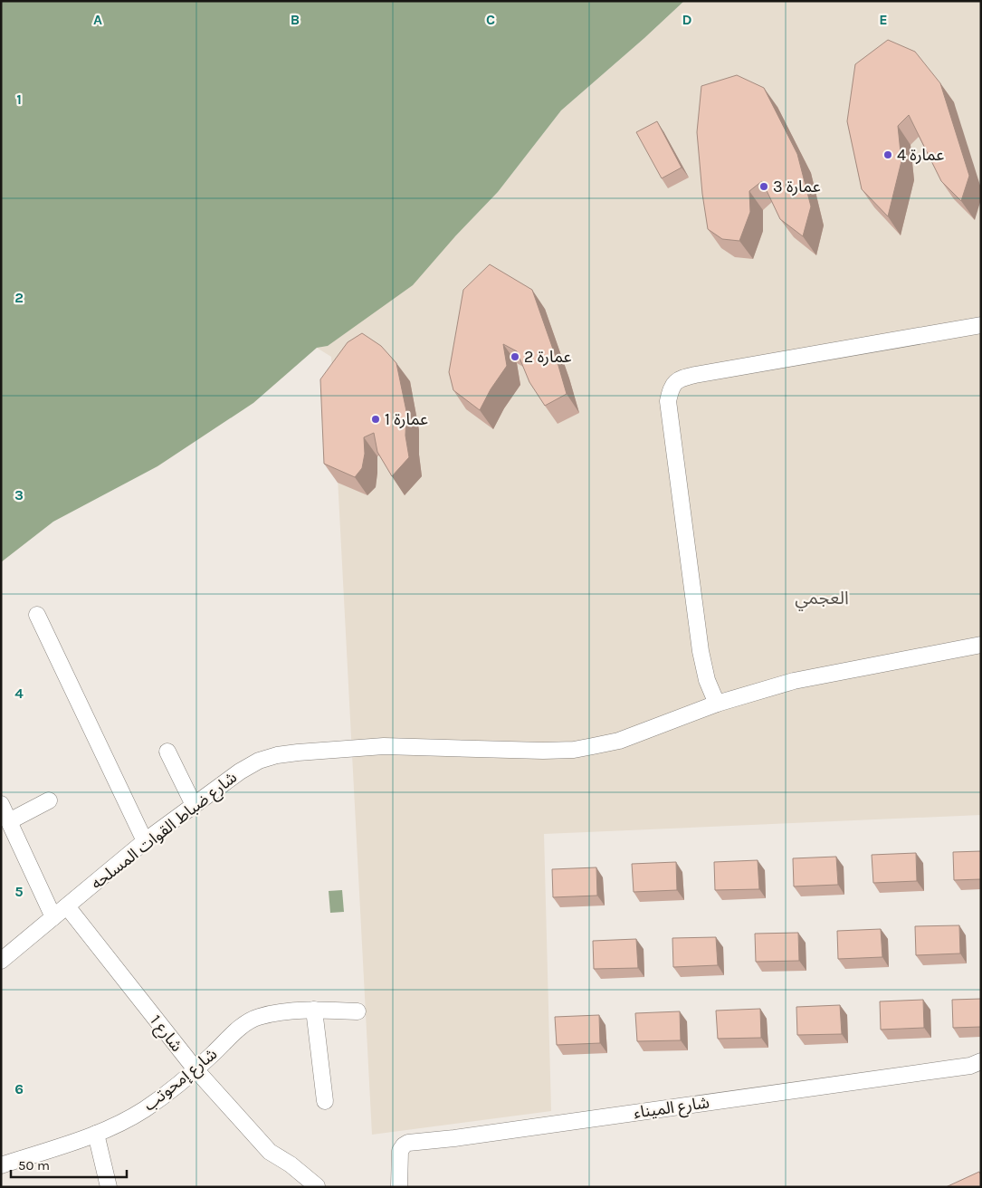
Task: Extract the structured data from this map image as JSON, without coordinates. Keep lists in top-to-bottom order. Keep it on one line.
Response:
{"streets":{"street":["شارع ضباط القوات المسلحه","شارع 1","شارع إمحوتب","شارع الميناء"]},"crossings":[["شارع ضباط القوات المسلحه","شارع 1"],["شارع 1","شارع إمحوتب"]],"districts":["العجمي"],"places":["عمارة 4","عمارة 3","عمارة 2","عمارة 1"],"scale_bar":"50 m","grid":{"columns":["A","B","C","D","E"],"rows":["1","2","3","4","5","6"]}}
